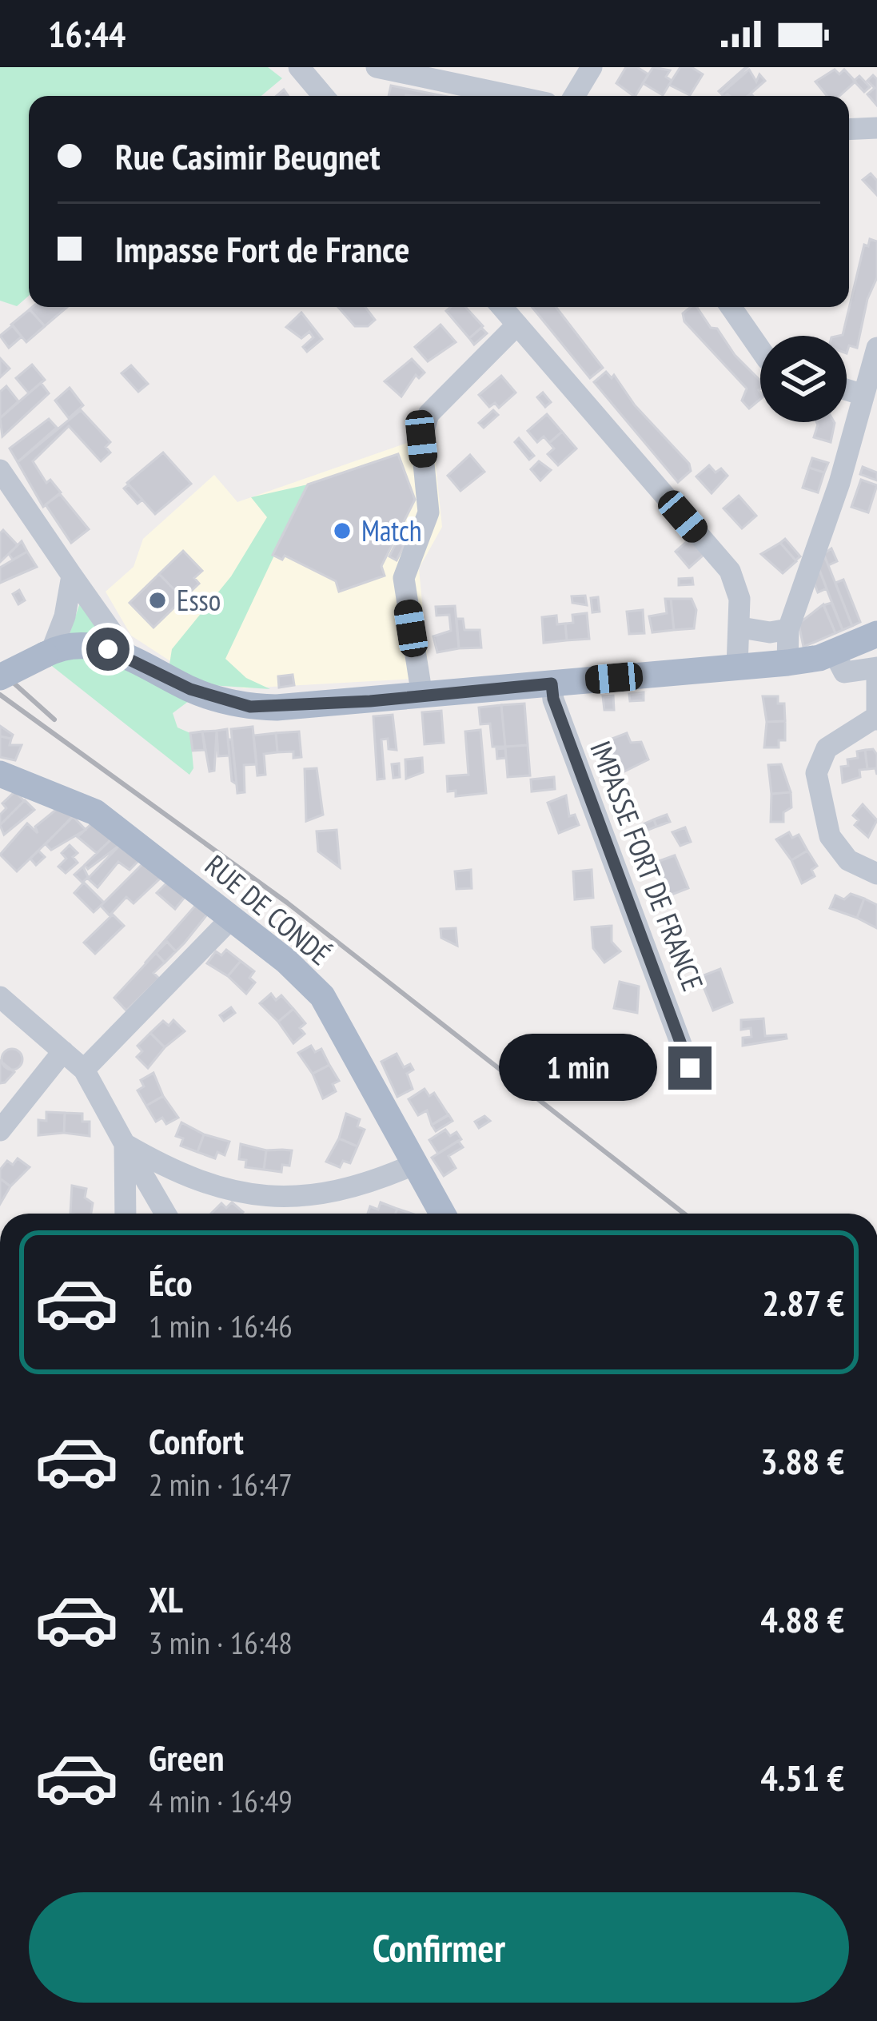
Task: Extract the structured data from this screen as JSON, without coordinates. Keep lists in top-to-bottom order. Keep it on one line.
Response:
{"streets":{"main road":["RUE DE CONDÉ"],"street":["IMPASSE FORT DE FRANCE"]},"places":["Match","Esso"],"page":{"status":"16:44","banner":["Rue Casimir Beugnet","Impasse Fort de France"],"bubble":"1 min","list":[{"name":"Éco","note":"1 min · 16:46","value":"2.87 €"},{"name":"Confort","note":"2 min · 16:47","value":"3.88 €"},{"name":"XL","note":"3 min · 16:48","value":"4.88 €"},{"name":"Green","note":"4 min · 16:49","value":"4.51 €"}],"buttons":"Confirmer"}}
